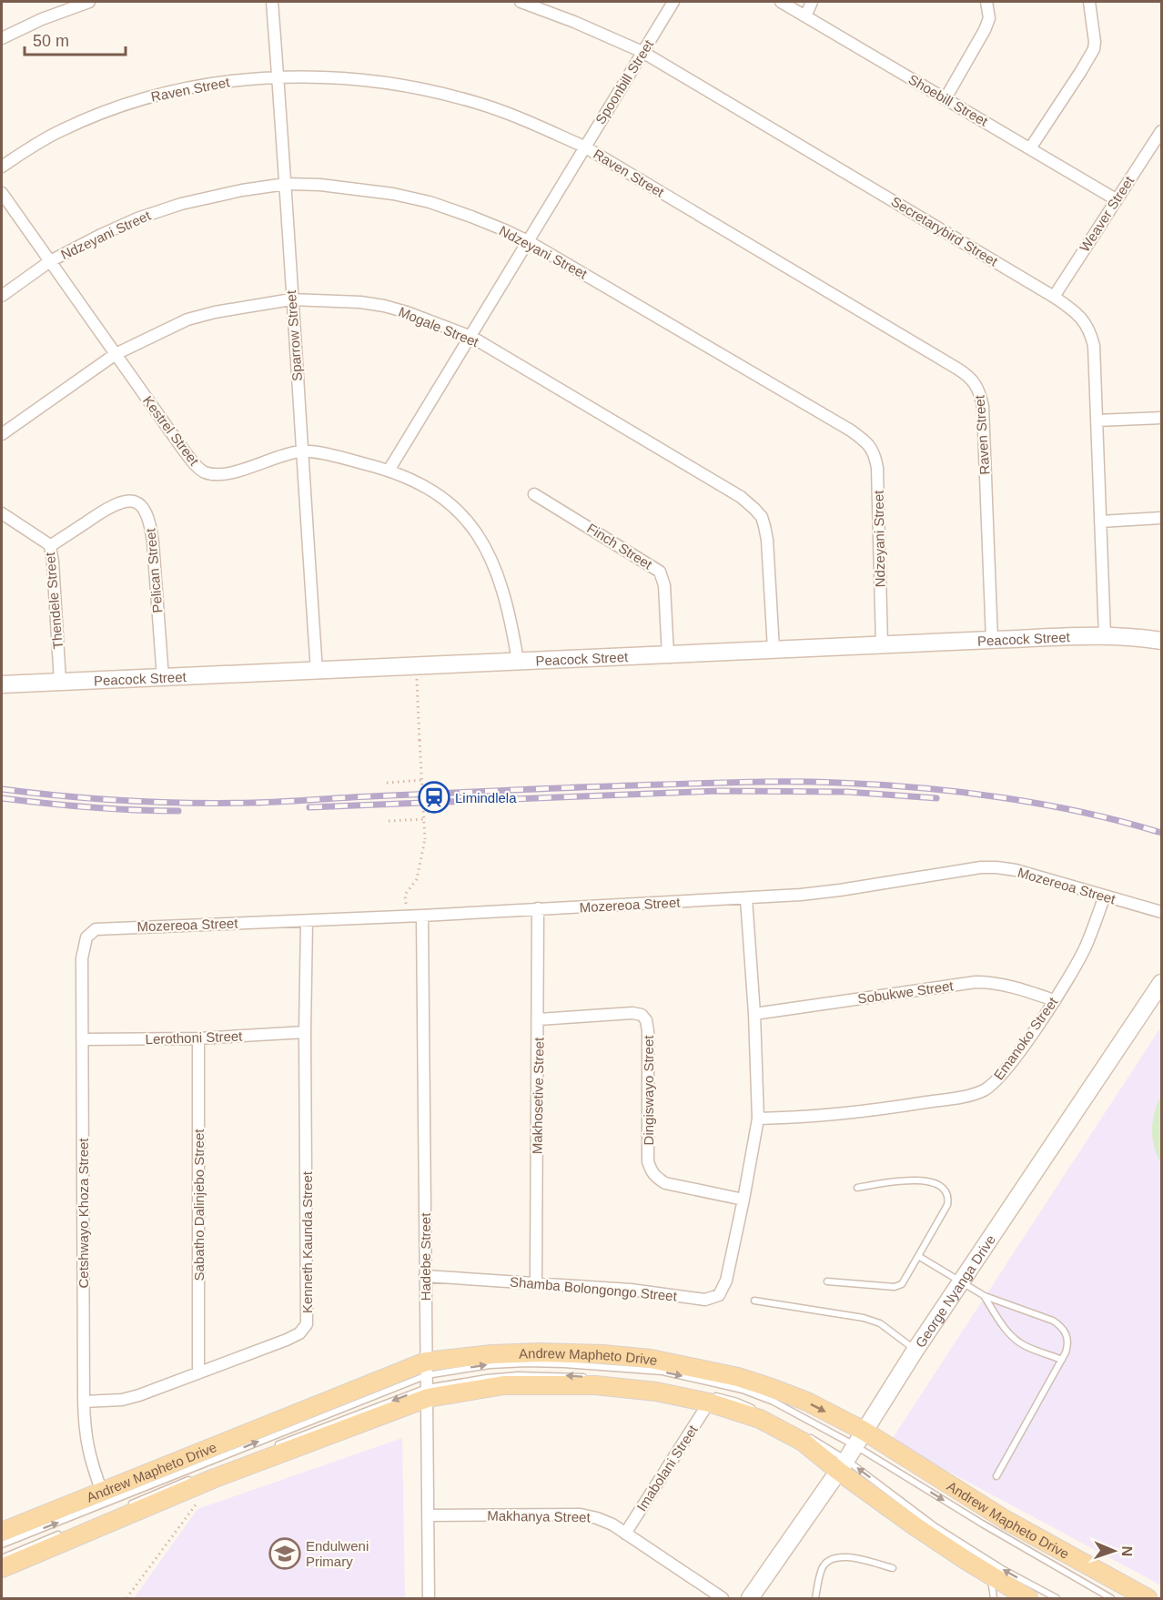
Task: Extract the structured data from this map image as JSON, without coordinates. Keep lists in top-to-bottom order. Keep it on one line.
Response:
{"streets":{"main road":["Andrew Mapheto Drive"],"street":["Spoonbill Street","Raven Street","Shoebill Street","Weaver Street","Secretarybird Street","Ndzeyani Street","Mogale Street","Sparrow Street","Kestrel Street","Finch Street","Pelican Street","Thendele Street","Peacock Street","Mozereoa Street","Sobukwe Street","Lerothoni Street","Emanoko Street","Dingiswayo Street","Makhosetive Street","Sabatho Dalinjebo Street","Cetshwayo Khoza Street","Kenneth Kaunda Street","Hadebe Street","Shamba Bolongongo Street","George Nyanga Drive","Imabolani Street","Makhanya Street"]},"crossings":[["Spoonbill Street","Raven Street"],["Spoonbill Street","Secretarybird Street"],["Spoonbill Street","Ndzeyani Street"],["Spoonbill Street","Mogale Street"],["Spoonbill Street","Kestrel Street"],["Raven Street","Sparrow Street"],["Raven Street","Peacock Street"],["Shoebill Street","Weaver Street"],["Weaver Street","Secretarybird Street"],["Secretarybird Street","Peacock Street"],["Ndzeyani Street","Sparrow Street"],["Ndzeyani Street","Kestrel Street"],["Ndzeyani Street","Peacock Street"],["Mogale Street","Sparrow Street"],["Mogale Street","Kestrel Street"],["Mogale Street","Peacock Street"],["Sparrow Street","Kestrel Street"],["Sparrow Street","Peacock Street"],["Kestrel Street","Peacock Street"],["Finch Street","Peacock Street"],["Pelican Street","Thendele Street"],["Pelican Street","Peacock Street"],["Thendele Street","Peacock Street"],["Mozereoa Street","Emanoko Street"],["Mozereoa Street","Makhosetive Street"],["Mozereoa Street","Cetshwayo Khoza Street"],["Mozereoa Street","Kenneth Kaunda Street"],["Mozereoa Street","Hadebe Street"],["Mozereoa Street","Shamba Bolongongo Street"],["Sobukwe Street","Emanoko Street"],["Sobukwe Street","Shamba Bolongongo Street"],["Lerothoni Street","Sabatho Dalinjebo Street"],["Lerothoni Street","Cetshwayo Khoza Street"],["Lerothoni Street","Kenneth Kaunda Street"],["Emanoko Street","Shamba Bolongongo Street"],["Dingiswayo Street","Makhosetive Street"],["Dingiswayo Street","Shamba Bolongongo Street"],["Makhosetive Street","Shamba Bolongongo Street"],["Sabatho Dalinjebo Street","Kenneth Kaunda Street"],["Cetshwayo Khoza Street","Kenneth Kaunda Street"],["Cetshwayo Khoza Street","Andrew Mapheto Drive"],["Hadebe Street","Shamba Bolongongo Street"],["Hadebe Street","Andrew Mapheto Drive"],["Hadebe Street","Makhanya Street"],["George Nyanga Drive","Andrew Mapheto Drive"],["Andrew Mapheto Drive","Imabolani Street"],["Imabolani Street","Makhanya Street"]],"places":{"station":["Limindlela"],"school or university":["Endulweni Primary"]},"scale_bar":"50 m","north":"right"}
